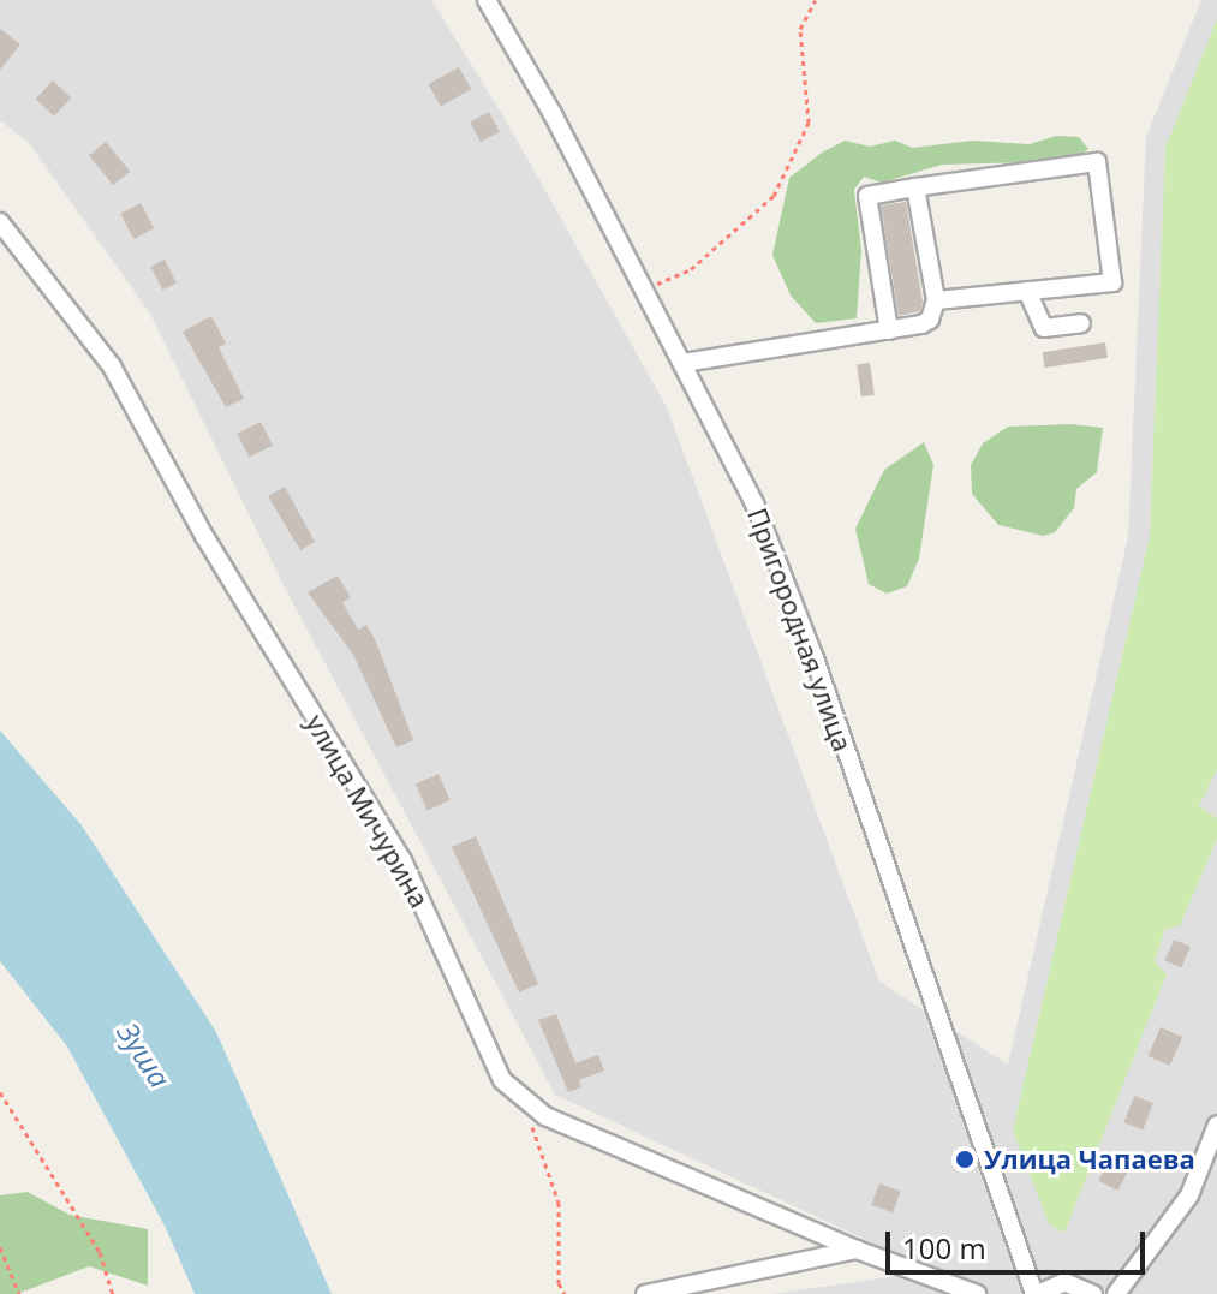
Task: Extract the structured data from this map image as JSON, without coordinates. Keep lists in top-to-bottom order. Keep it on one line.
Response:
{"streets":{"street":["Пригородная улица","улица Мичурина"]},"water":["Зуша"],"places":["Улица Чапаева"],"scale_bar":"100 m"}
